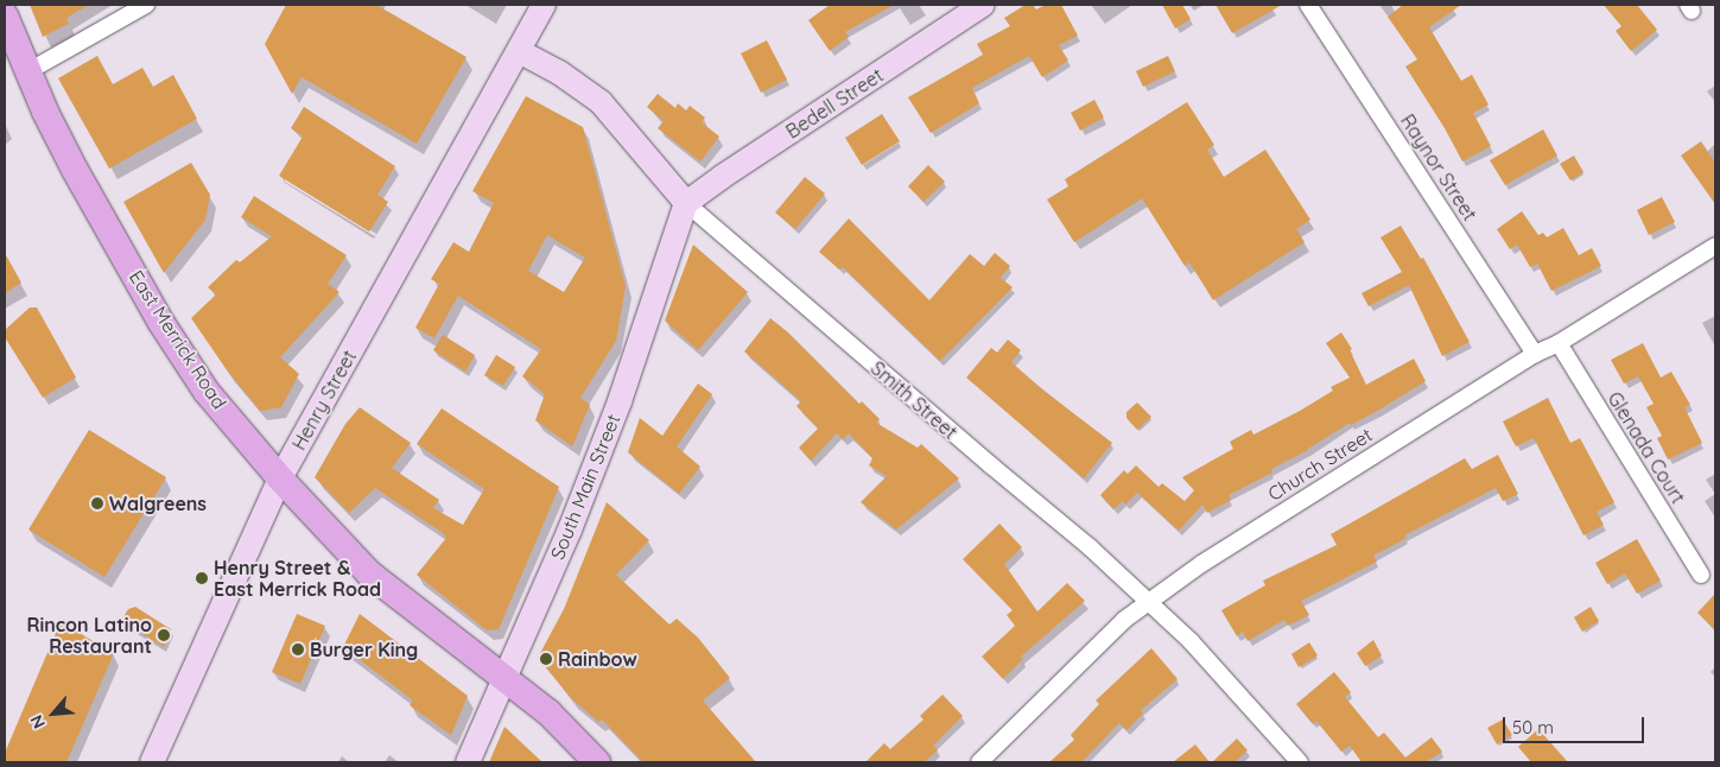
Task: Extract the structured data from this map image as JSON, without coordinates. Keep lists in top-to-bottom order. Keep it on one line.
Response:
{"streets":{"main road":["Bedell Street","East Merrick Road","Henry Street","Smith Street","South Main Street"],"street":["Raynor Street","Glenada Court","Church Street"]},"crossings":[["Bedell Street","Smith Street"],["Bedell Street","South Main Street"],["Raynor Street","Church Street"],["East Merrick Road","Henry Street"],["East Merrick Road","South Main Street"],["Henry Street","Smith Street"],["Smith Street","Church Street"],["Smith Street","South Main Street"],["Glenada Court","Church Street"]],"places":["Walgreens","Henry Street & East Merrick Road","Rincon Latino Restaurant","Burger King","Rainbow"],"scale_bar":"50 m","north":"bottom left"}
